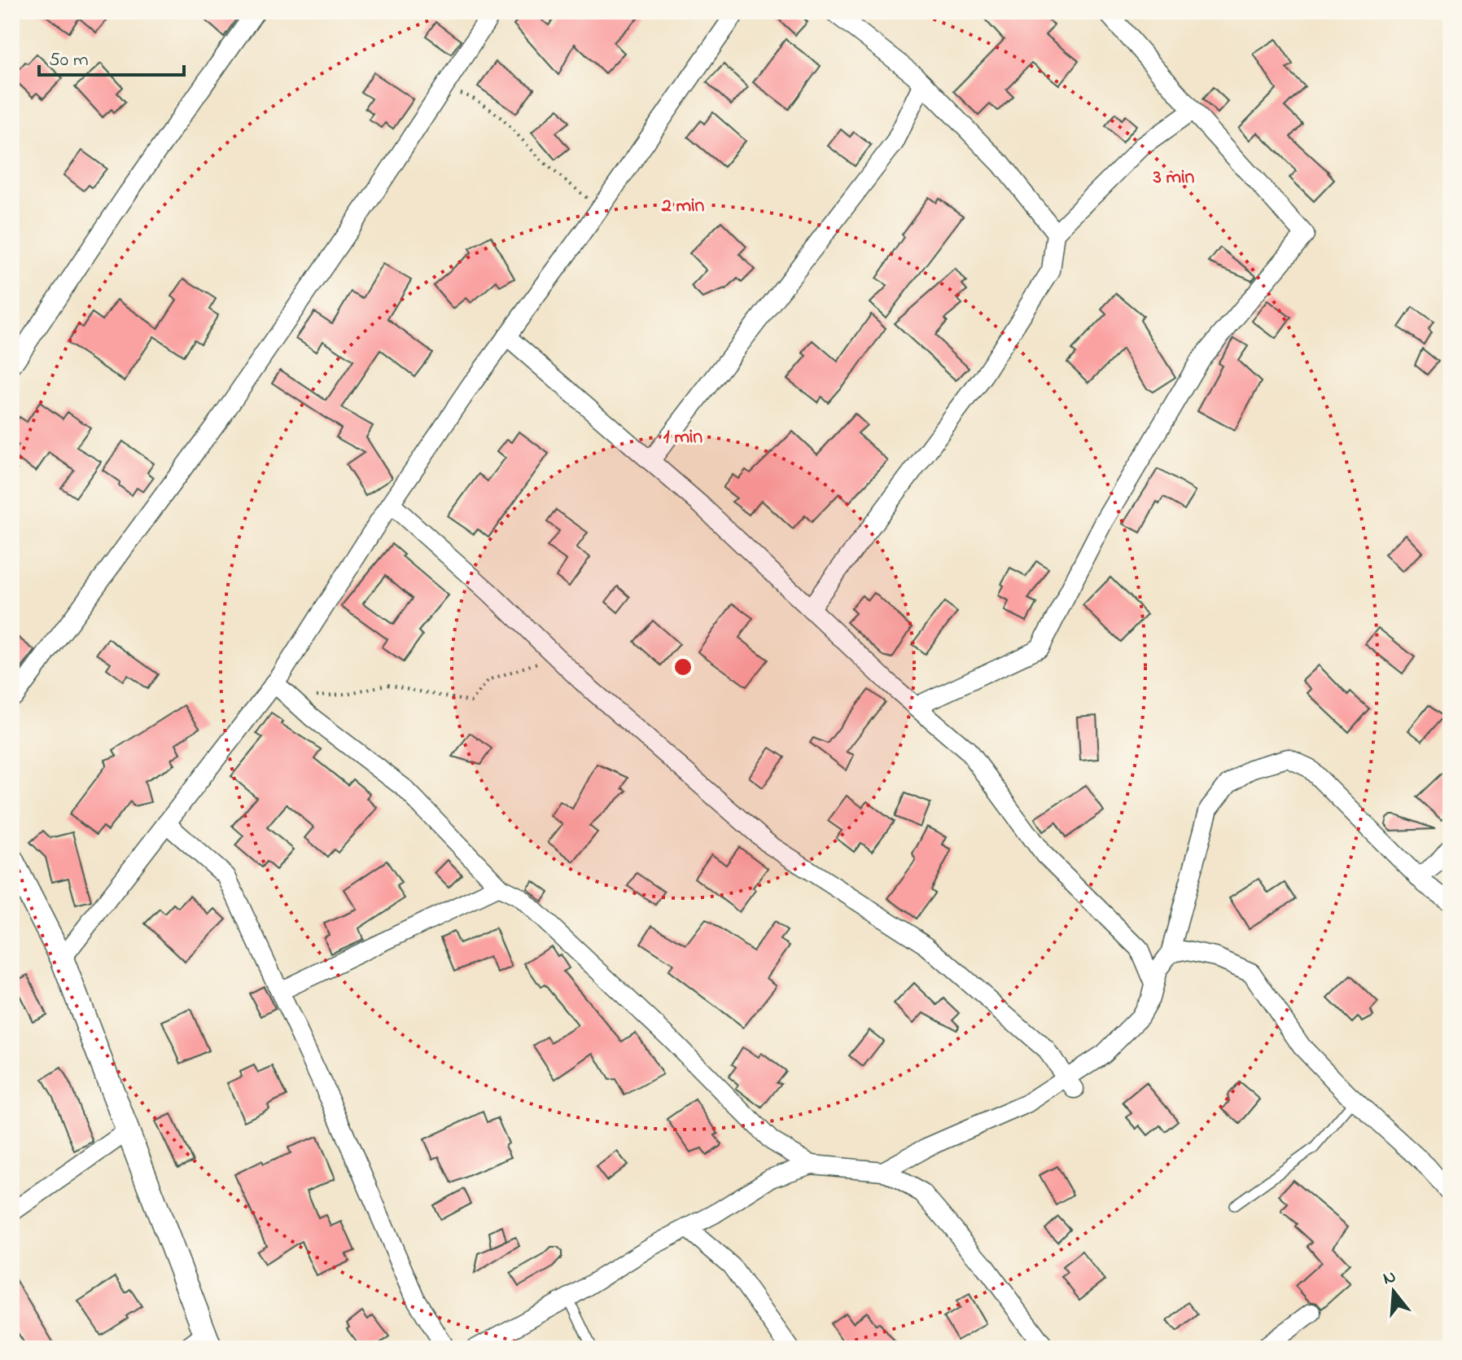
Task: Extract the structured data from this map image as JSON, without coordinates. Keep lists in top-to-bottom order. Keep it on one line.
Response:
{"scale_bar":"50 m","north":"top","rings":["3 min","2 min","1 min"]}
